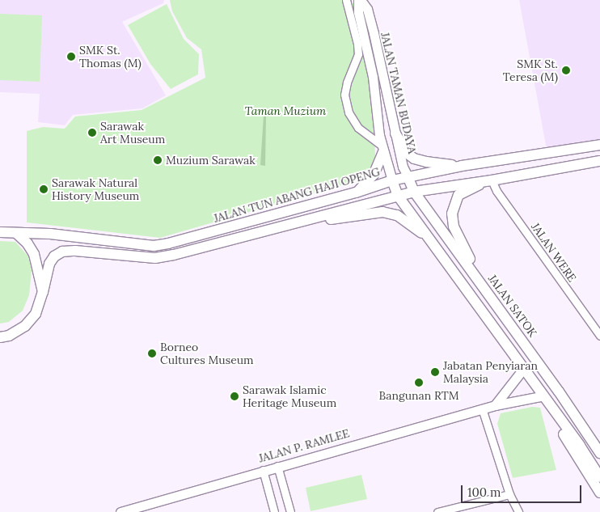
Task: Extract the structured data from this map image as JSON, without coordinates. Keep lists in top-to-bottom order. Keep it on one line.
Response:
{"streets":{"main road":["JALAN TAMAN BUDAYA","JALAN TUN ABANG HAJI OPENG","JALAN SATOK","JALAN P. RAMLEE"],"street":["JALAN WERE"]},"crossings":[["JALAN TAMAN BUDAYA","JALAN TUN ABANG HAJI OPENG"],["JALAN TAMAN BUDAYA","JALAN SATOK"]],"parks":["Taman Muzium"],"places":["SMK St. Thomas (M)","SMK St. Teresa (M)","Sarawak Art Museum","Muzium Sarawak","Sarawak Natural History Museum","Borneo Cultures Museum","Jabatan Penyiaran Malaysia","Bangunan RTM","Sarawak Islamic Heritage Museum"],"scale_bar":"100 m"}
